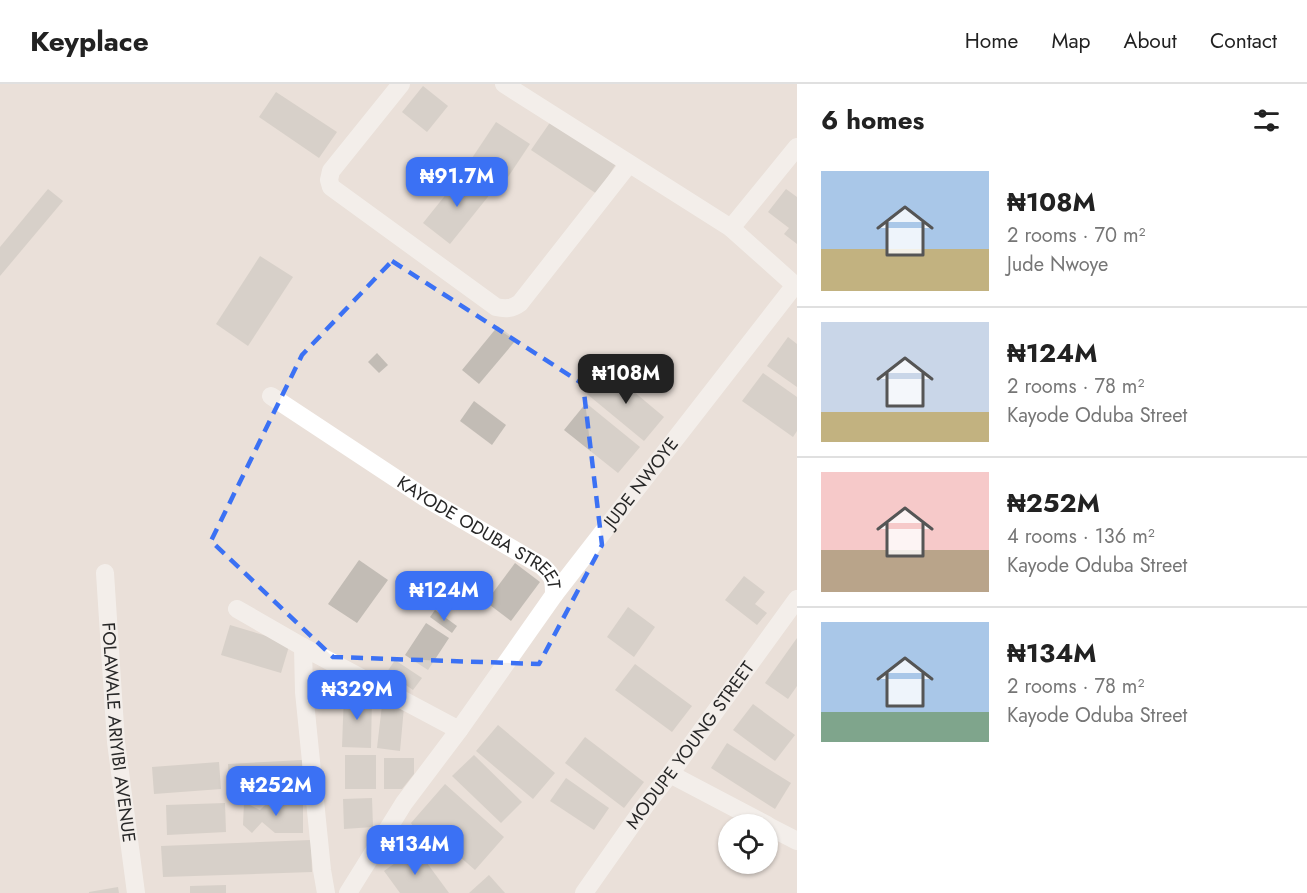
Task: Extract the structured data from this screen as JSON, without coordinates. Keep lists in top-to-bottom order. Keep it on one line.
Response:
{"streets":{"street":["JUDE NWOYE","KAYODE ODUBA STREET","FOLAWALE ARIYIBI AVENUE","MODUPE YOUNG STREET"]},"crossings":[["JUDE NWOYE","KAYODE ODUBA STREET"]],"page":{"header":"Keyplace","nav":["Home","Map","About","Contact"],"heading":"6 homes","list":[{"name":"₦108M","note":"2 rooms · 70 m² · Jude Nwoye"},{"name":"₦124M","note":"2 rooms · 78 m² · Kayode Oduba Street"},{"name":"₦252M","note":"4 rooms · 136 m² · Kayode Oduba Street"},{"name":"₦134M","note":"2 rooms · 78 m² · Kayode Oduba Street"}],"price":["₦91.7M","₦108M","₦124M","₦329M","₦252M","₦134M"]}}
